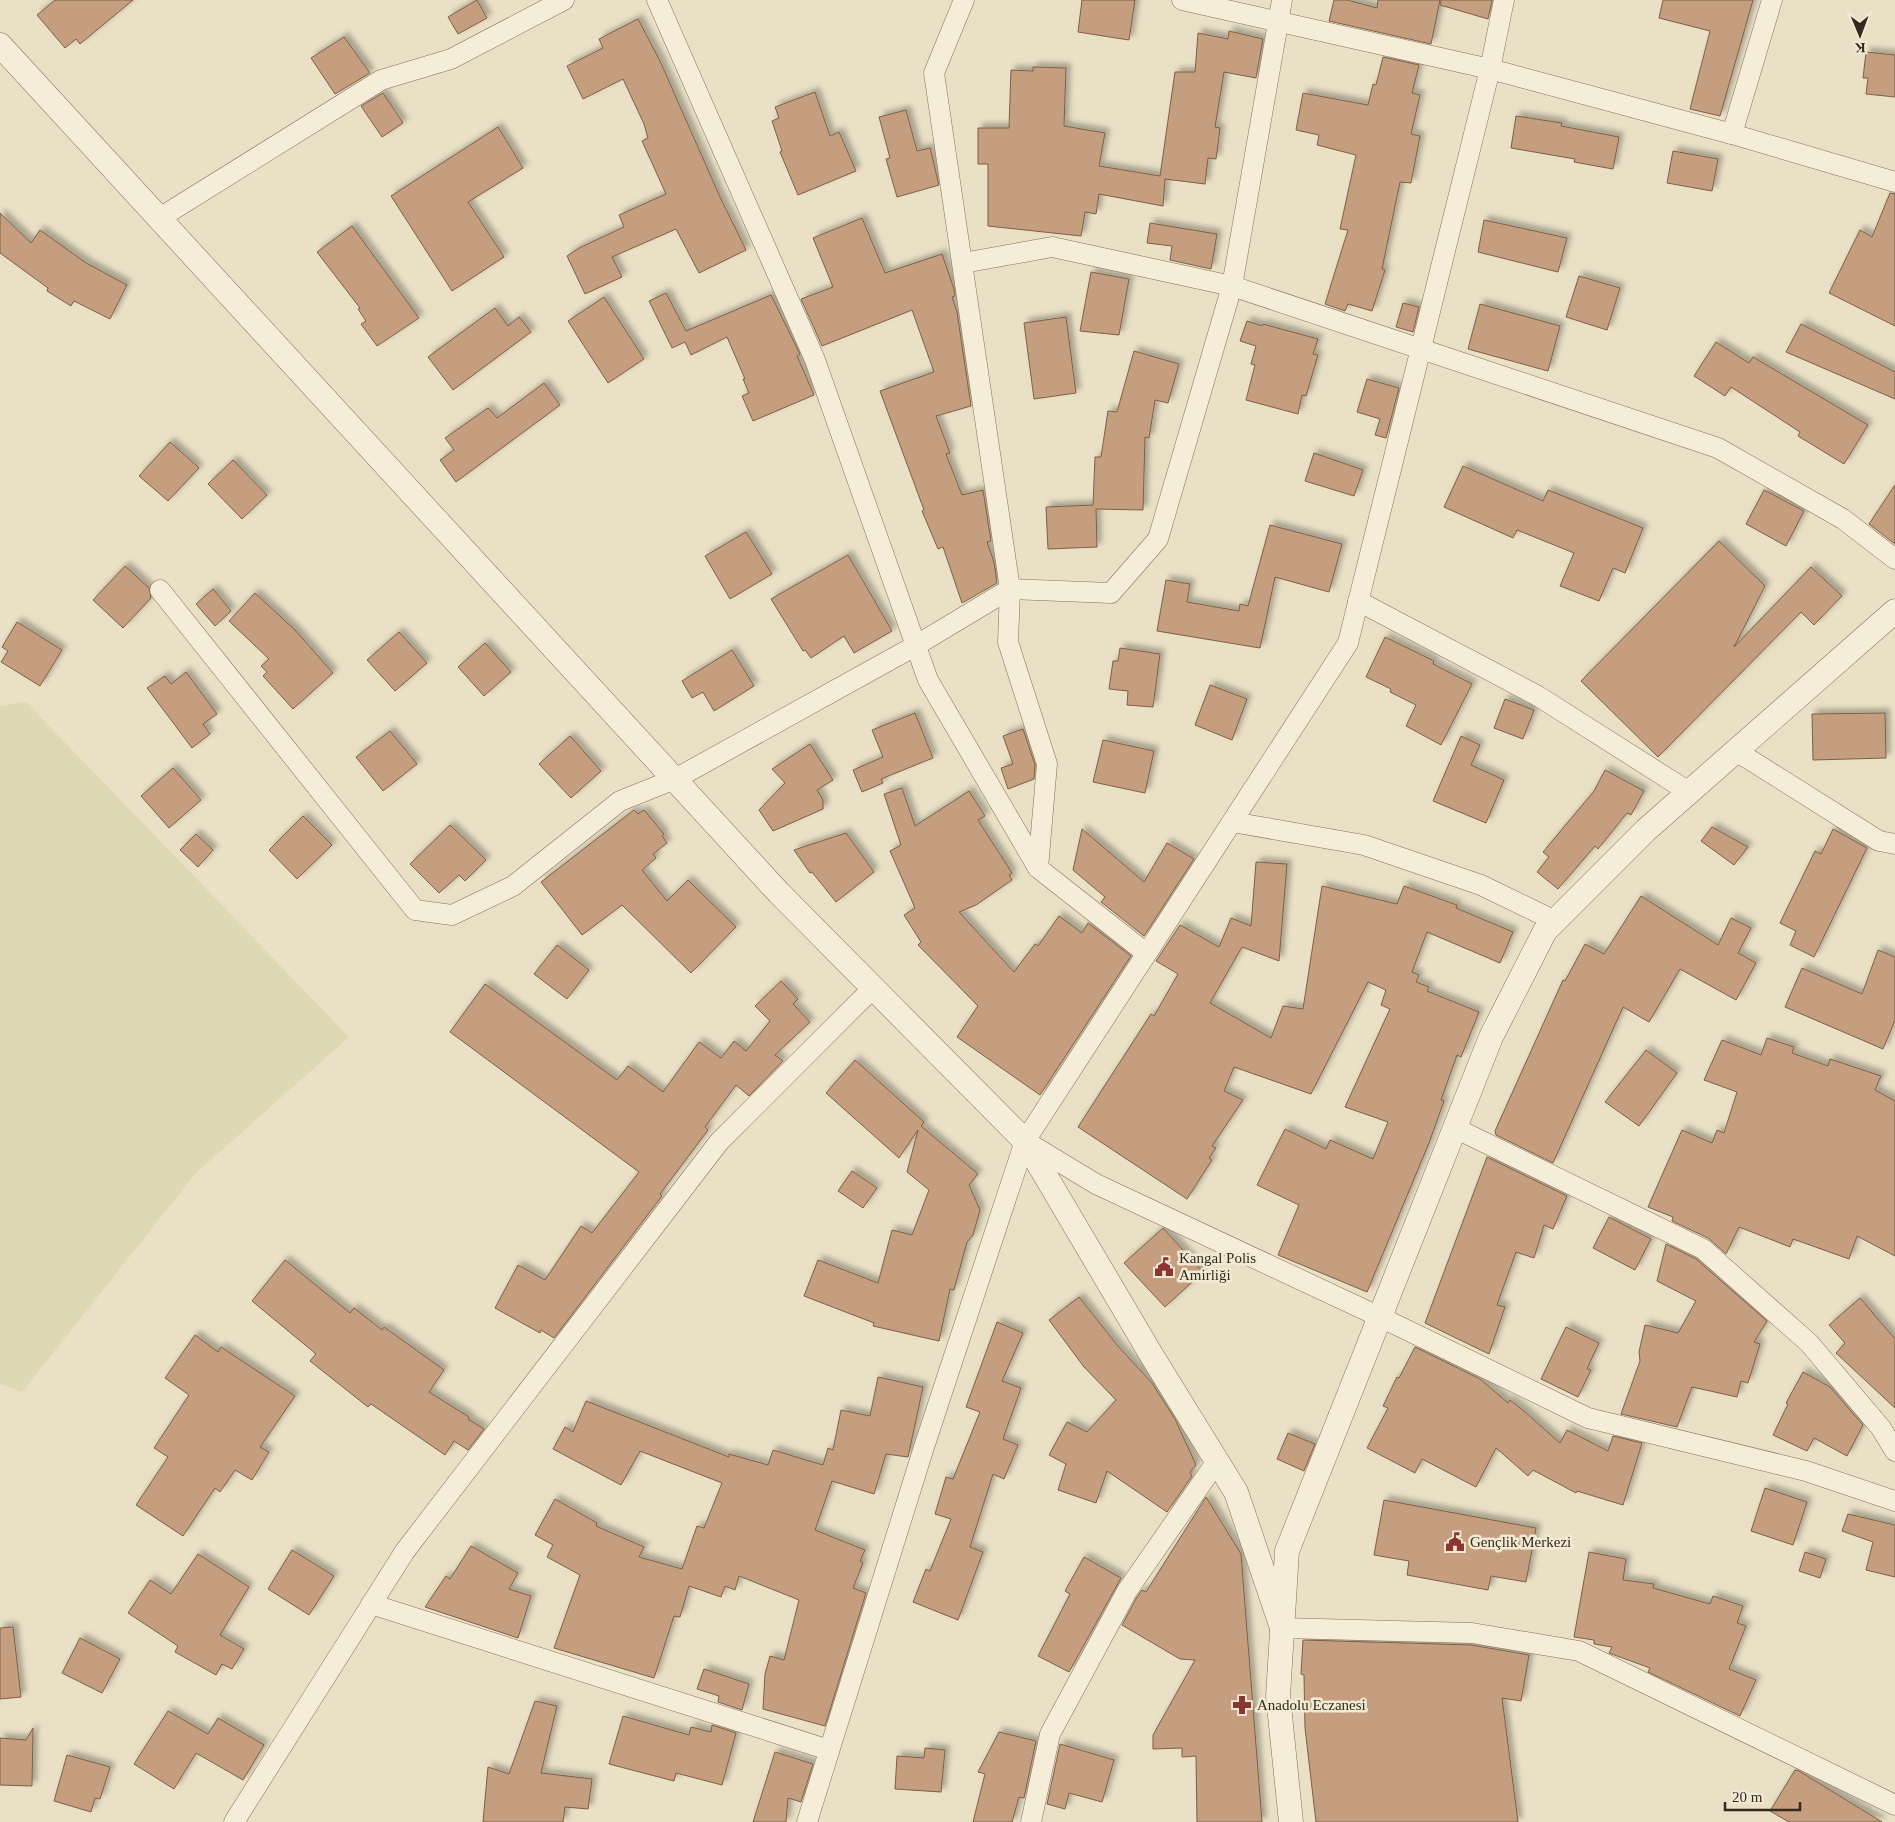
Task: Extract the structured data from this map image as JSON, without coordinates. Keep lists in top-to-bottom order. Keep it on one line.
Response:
{"places":{"public building":["Kangal Polis Amirliği","Gençlik Merkezi"],"pharmacy":["Anadolu Eczanesi"]},"scale_bar":"20 m","north":"bottom"}
